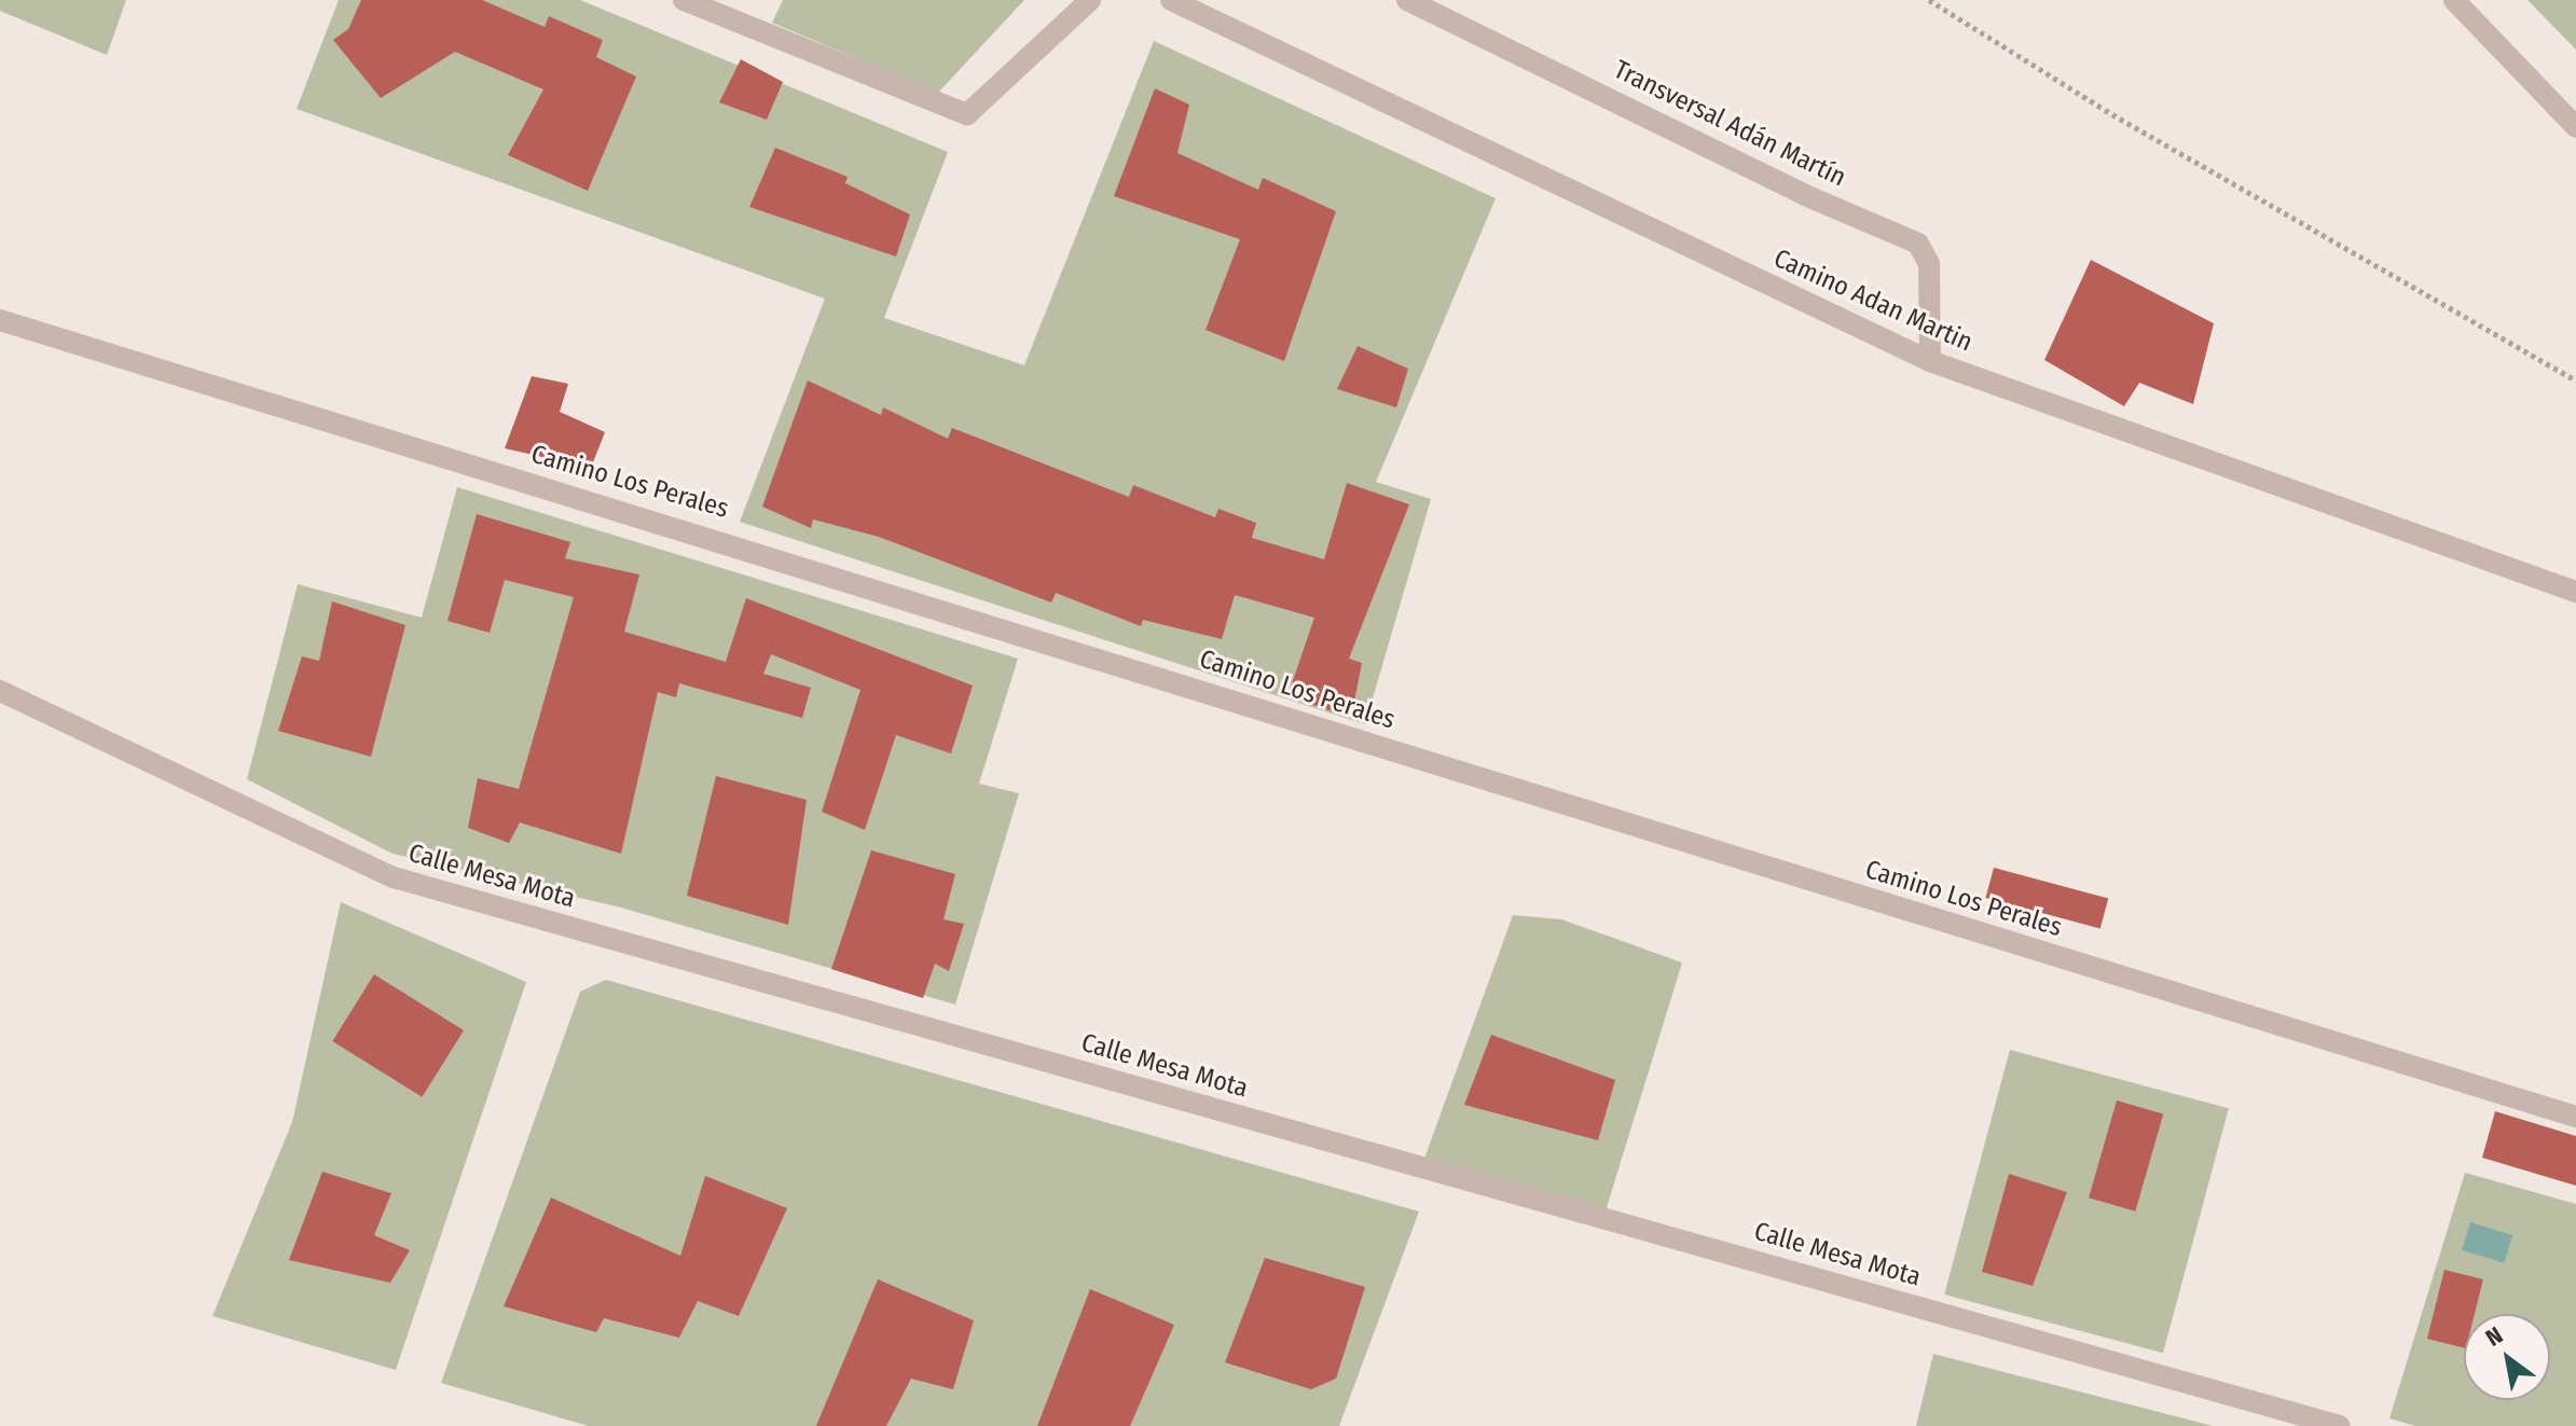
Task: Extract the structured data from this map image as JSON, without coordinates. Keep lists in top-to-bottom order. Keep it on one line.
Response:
{"streets":{"street":["Transversal Adán Martín","Camino Adan Martin","Camino Los Perales","Calle Mesa Mota"]},"crossings":[["Transversal Adán Martín","Camino Adan Martin"]],"north":"top left"}
